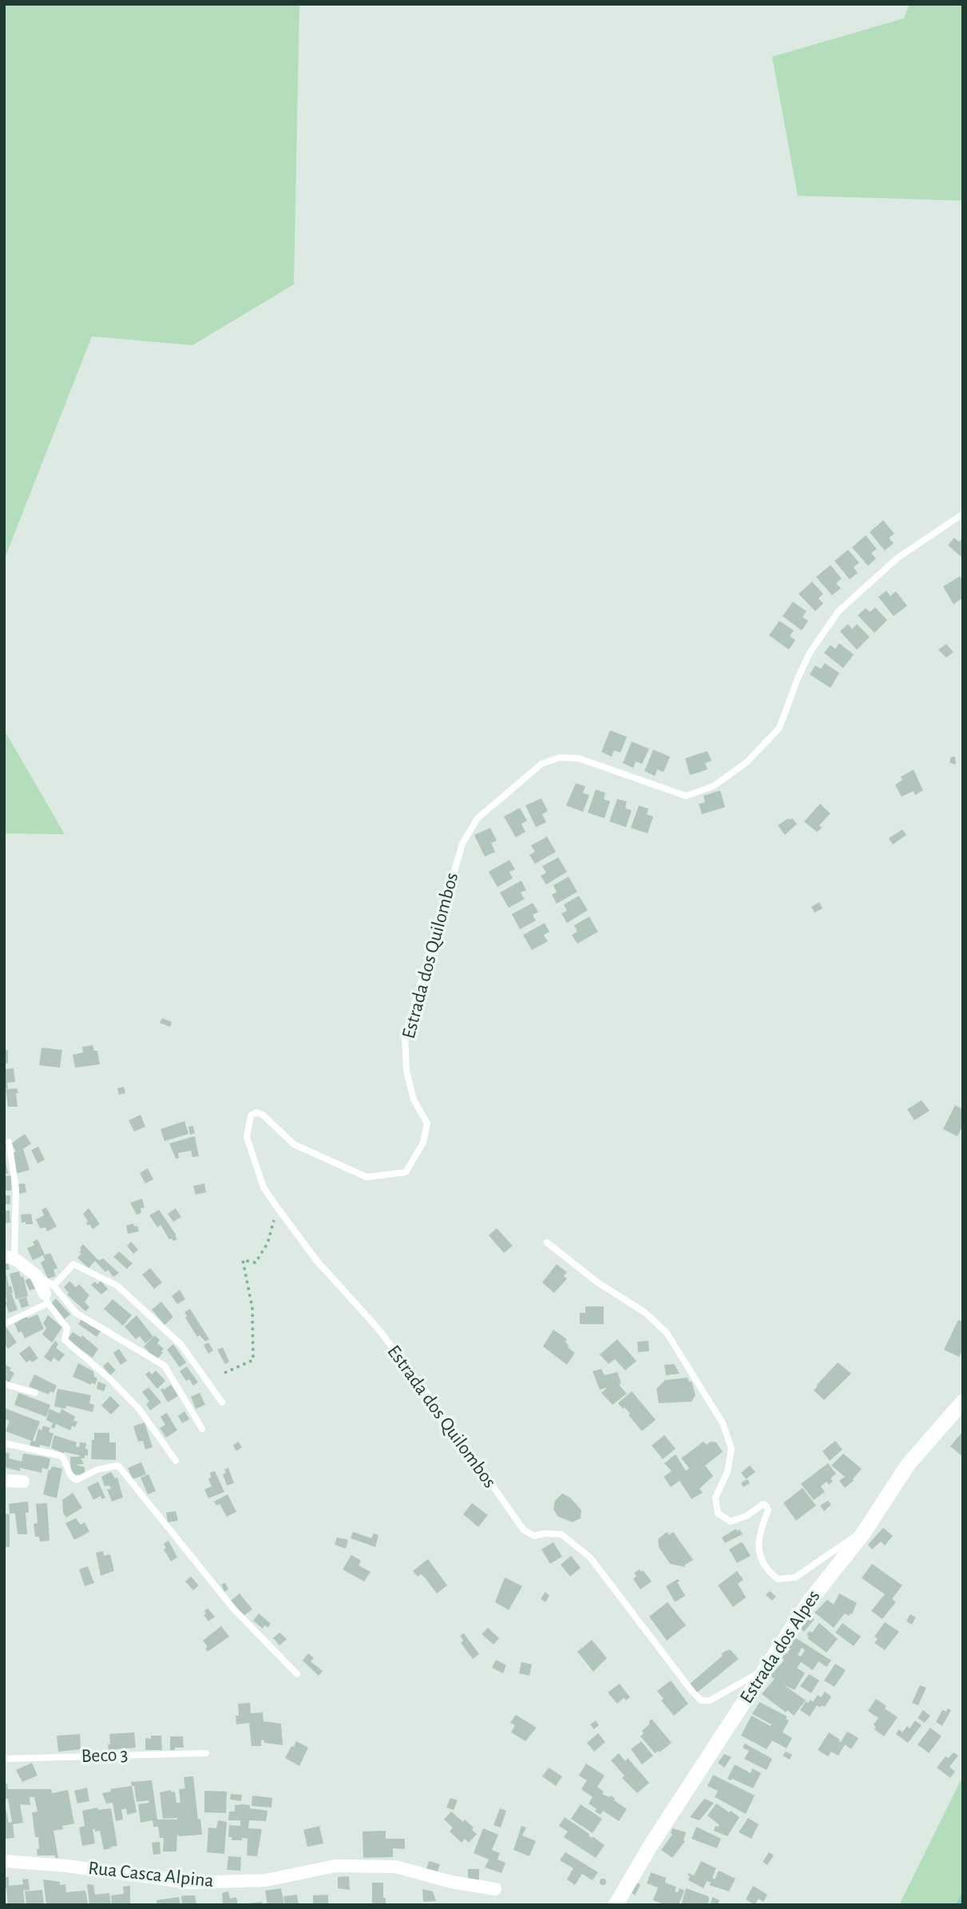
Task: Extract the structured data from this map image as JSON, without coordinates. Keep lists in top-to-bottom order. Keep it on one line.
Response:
{"streets":{"street":["Estrada dos Alpes","Rua Casca Alpina"],"lane":["Estrada dos Quilombos","Beco 3"]},"crossings":[["Estrada dos Quilombos","Estrada dos Alpes"]]}
